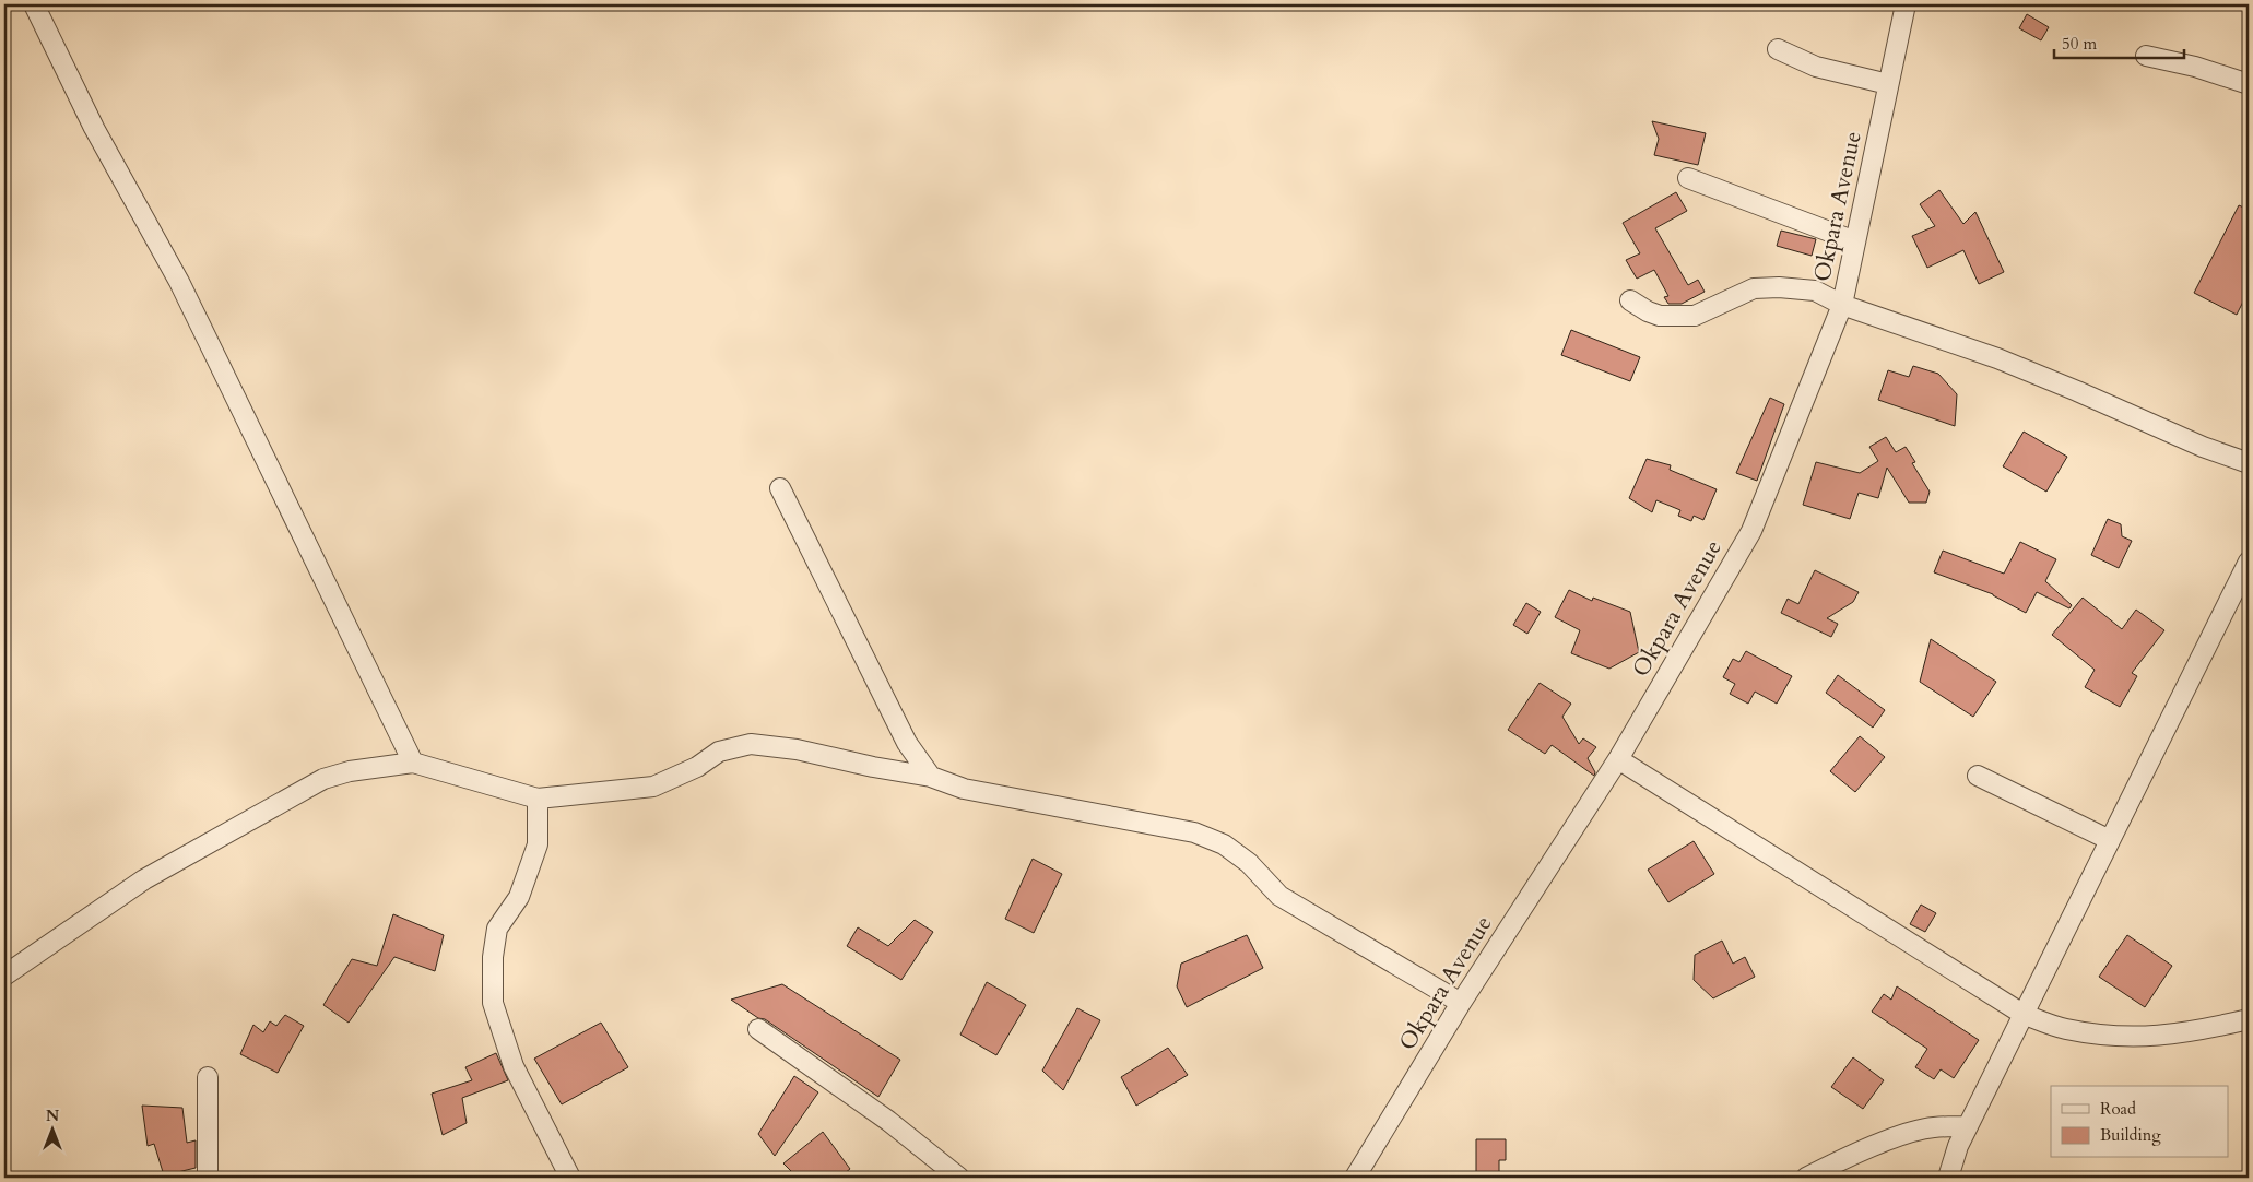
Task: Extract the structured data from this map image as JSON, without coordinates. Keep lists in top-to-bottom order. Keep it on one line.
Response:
{"streets":{"street":["Okpara Avenue"]},"legend":["Road","Building"],"scale_bar":"50 m","north":"top"}
